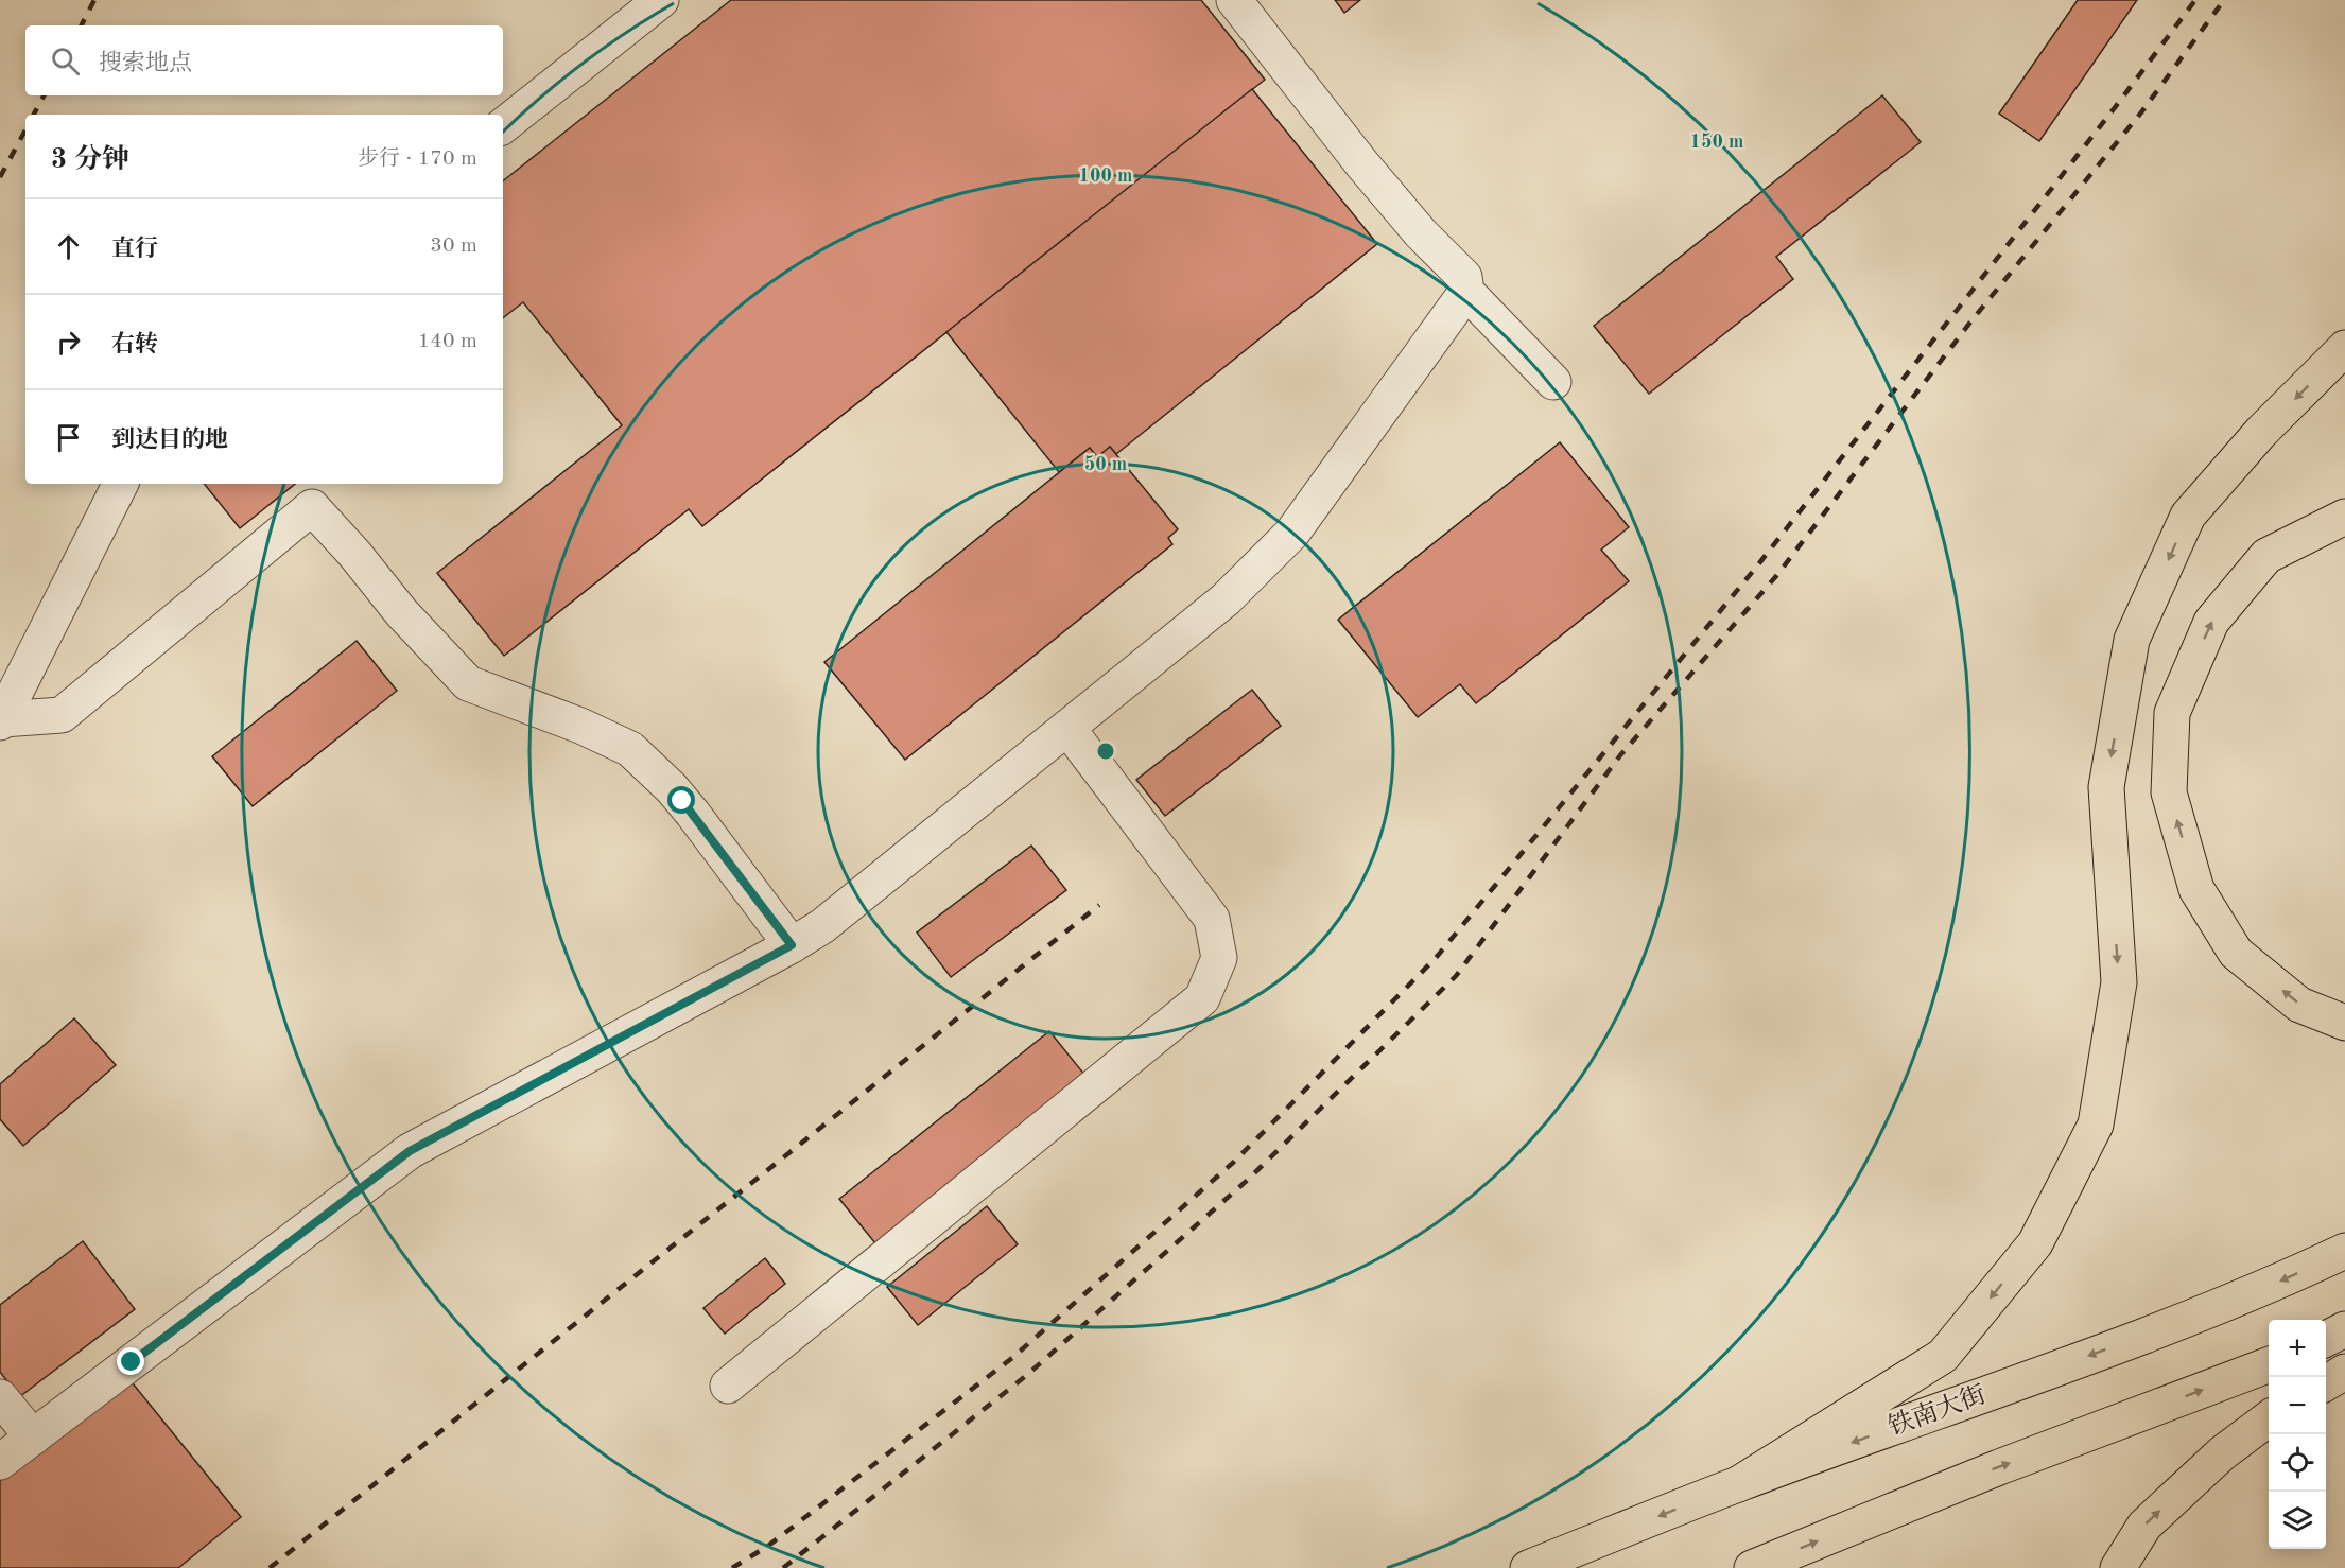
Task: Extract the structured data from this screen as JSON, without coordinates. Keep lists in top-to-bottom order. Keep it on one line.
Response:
{"streets":{"main road":["铁南大街"]},"page":{"search":"搜索地点","heading":["3 分钟","步行 · 170 m"],"list":[["直行","30 m"],["右转","140 m"],"到达目的地"],"map_buttons":["+","−"]},"rings":["150 m","100 m","50 m"]}
